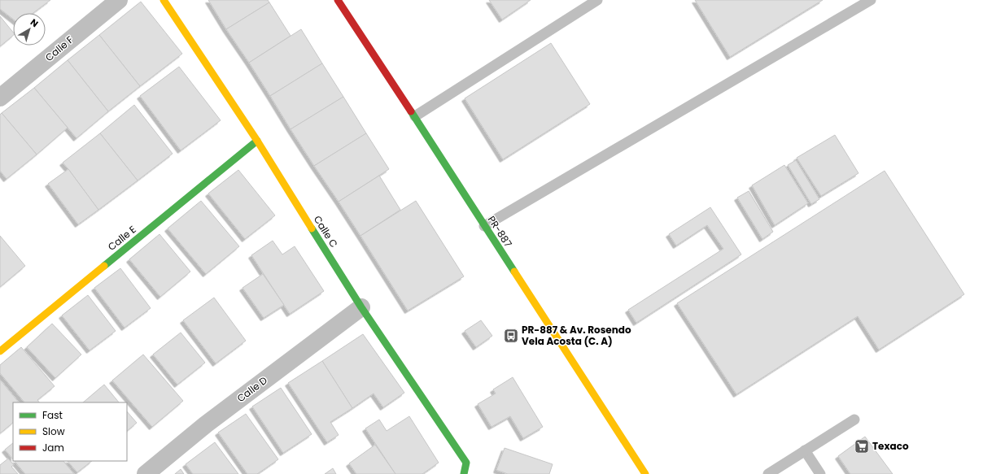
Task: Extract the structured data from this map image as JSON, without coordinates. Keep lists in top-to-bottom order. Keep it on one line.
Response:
{"streets":{"street":["Calle F","Calle C","PR-887","Calle E","Calle D"]},"crossings":[["Calle C","Calle E"],["Calle C","Calle D"]],"places":{"bus stop":["PR-887 & Av. Rosendo Vela Acosta (C. A)"],"supermarket":["Texaco"]},"legend":["Fast","Slow","Jam"],"north":"top right"}
